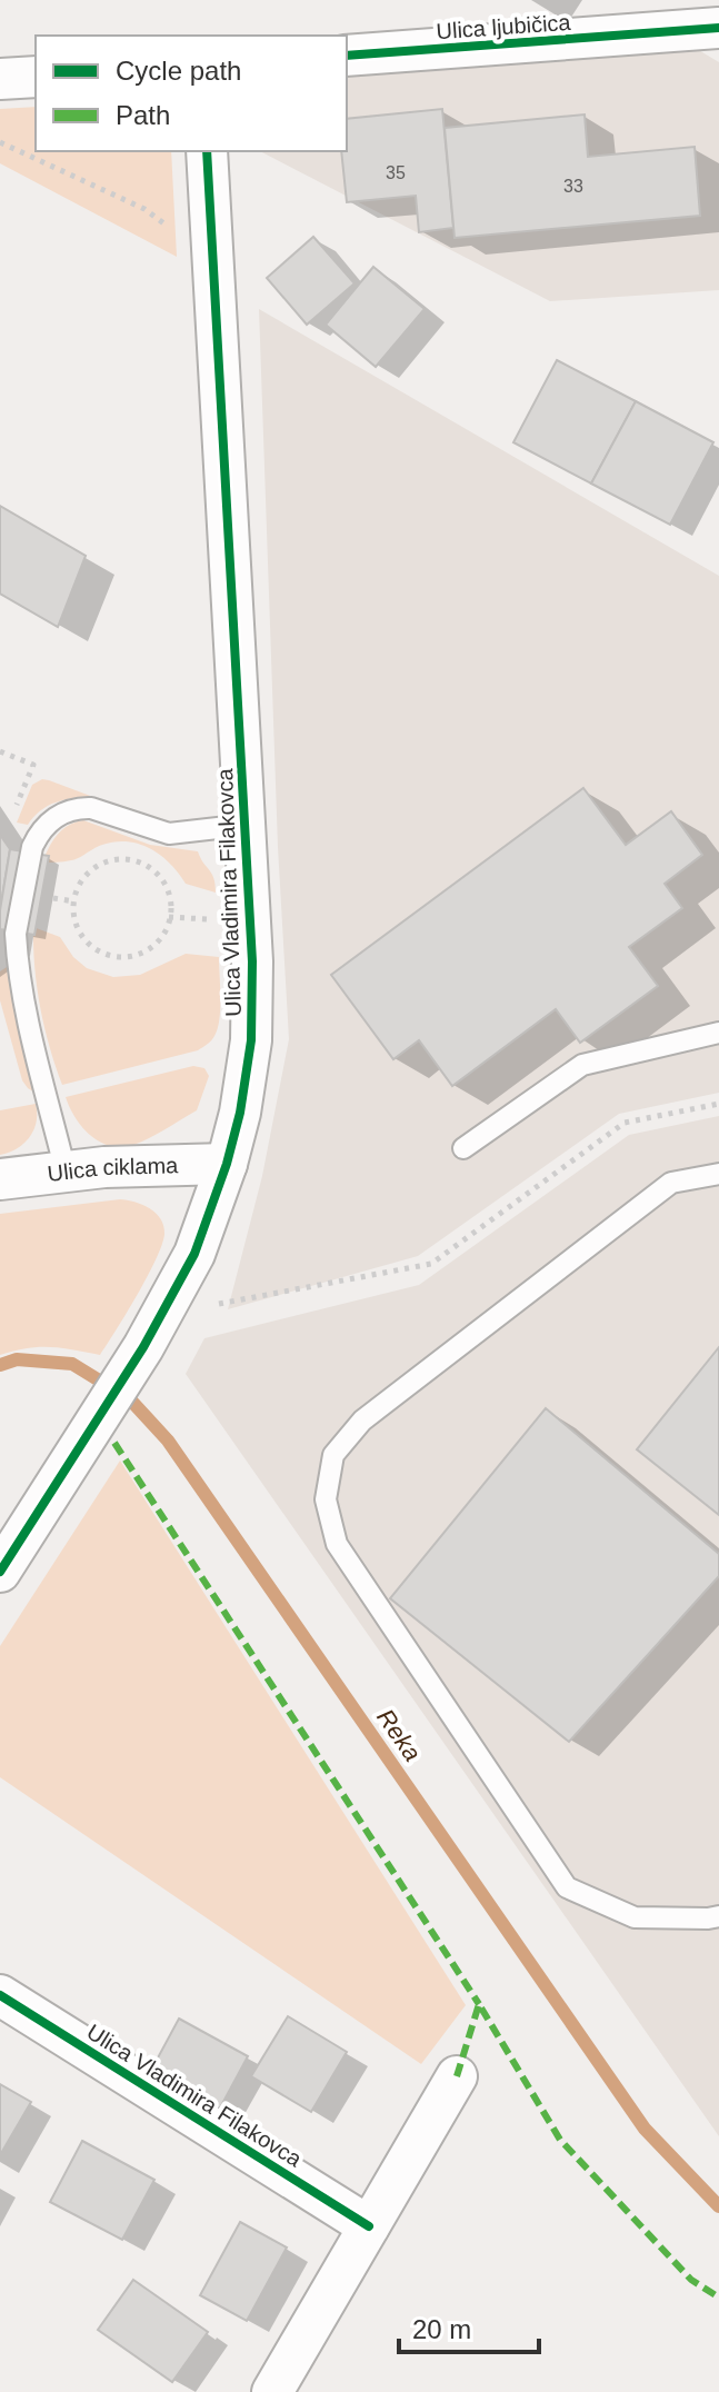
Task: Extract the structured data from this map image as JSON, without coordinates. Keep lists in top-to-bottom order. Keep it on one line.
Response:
{"streets":{"street":["Ulica ljubičica","Ulica Vladimira Filakovca","Ulica ciklama"]},"crossings":[["Ulica Vladimira Filakovca","Ulica ciklama"]],"water":["Reka"],"house_numbers":["35","33"],"legend":["Cycle path","Path"],"scale_bar":"20 m"}
